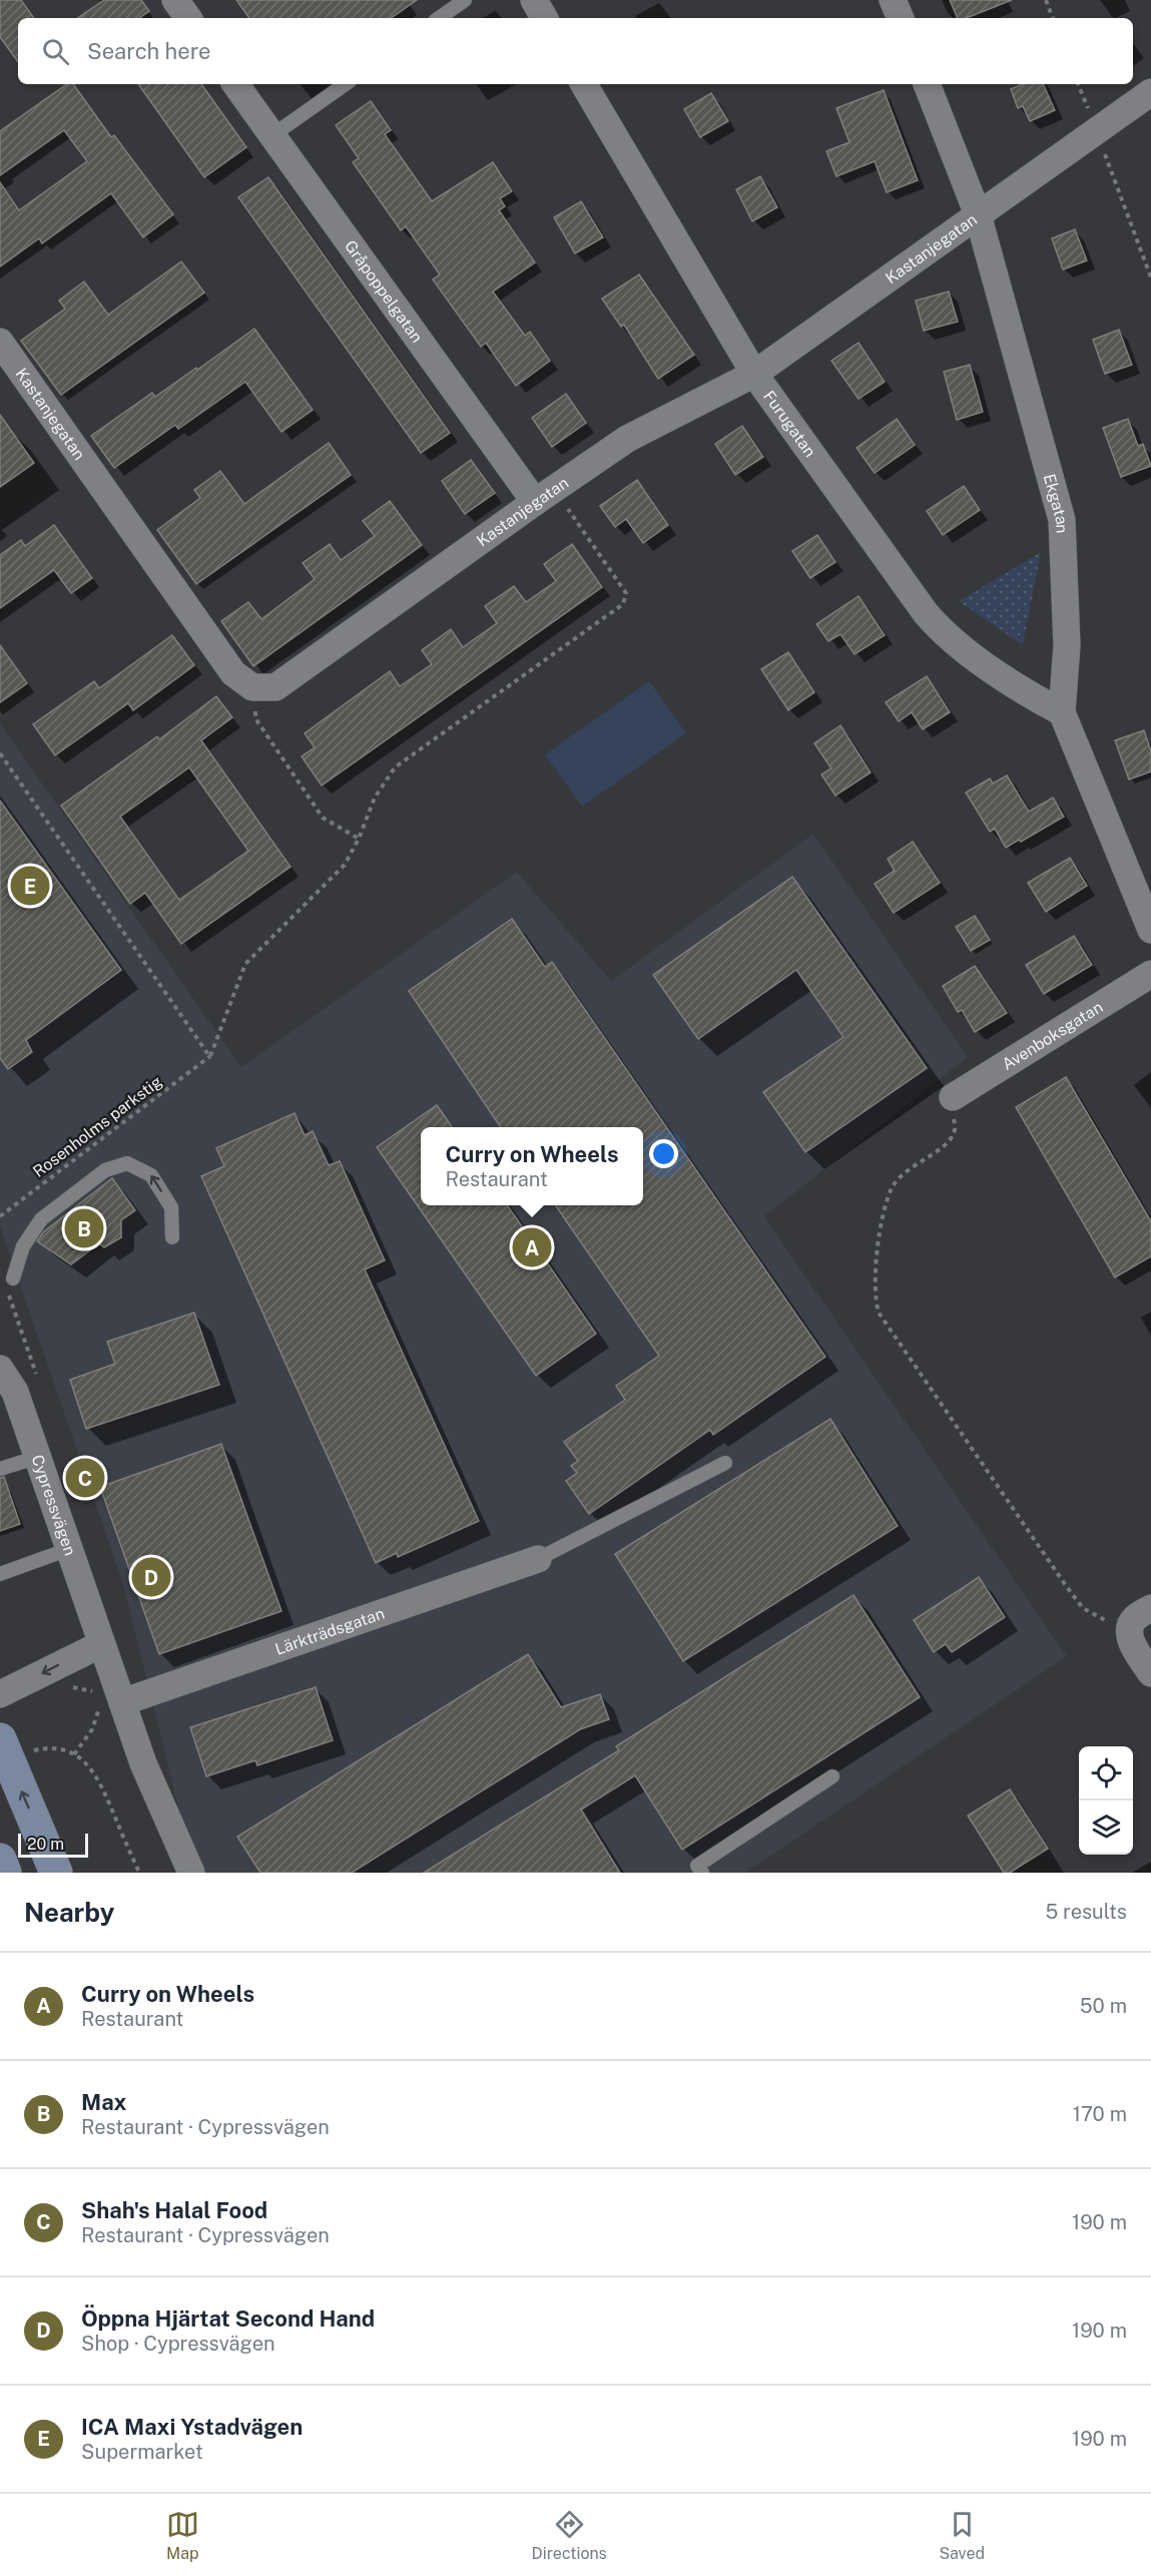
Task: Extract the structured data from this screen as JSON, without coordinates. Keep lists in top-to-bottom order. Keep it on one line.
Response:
{"streets":{"street":["Kastanjegatan","Gråpoppelgatan","Furugatan","Ekgatan","Avenboksgatan","Cypressvägen","Lärkträdsgatan"],"path":["Rosenholms parkstig"]},"crossings":[["Kastanjegatan","Gråpoppelgatan"],["Kastanjegatan","Furugatan"],["Kastanjegatan","Ekgatan"],["Furugatan","Ekgatan"],["Cypressvägen","Lärkträdsgatan"]],"scale_bar":"20 m","page":{"search":"Search here","pins":["E","B","A","C","D"],"popup":["Curry on Wheels","Restaurant"],"scale":"20 m","heading":["Nearby","5 results"],"list":[{"mark":"A","name":"Curry on Wheels","note":"Restaurant","value":"50 m"},{"mark":"B","name":"Max","note":"Restaurant · Cypressvägen","value":"170 m"},{"mark":"C","name":"Shah's Halal Food","note":"Restaurant · Cypressvägen","value":"190 m"},{"mark":"D","name":"Öppna Hjärtat Second Hand","note":"Shop · Cypressvägen","value":"190 m"},{"mark":"E","name":"ICA Maxi Ystadvägen","note":"Supermarket","value":"190 m"}],"nav":["Map","Directions","Saved"]}}
